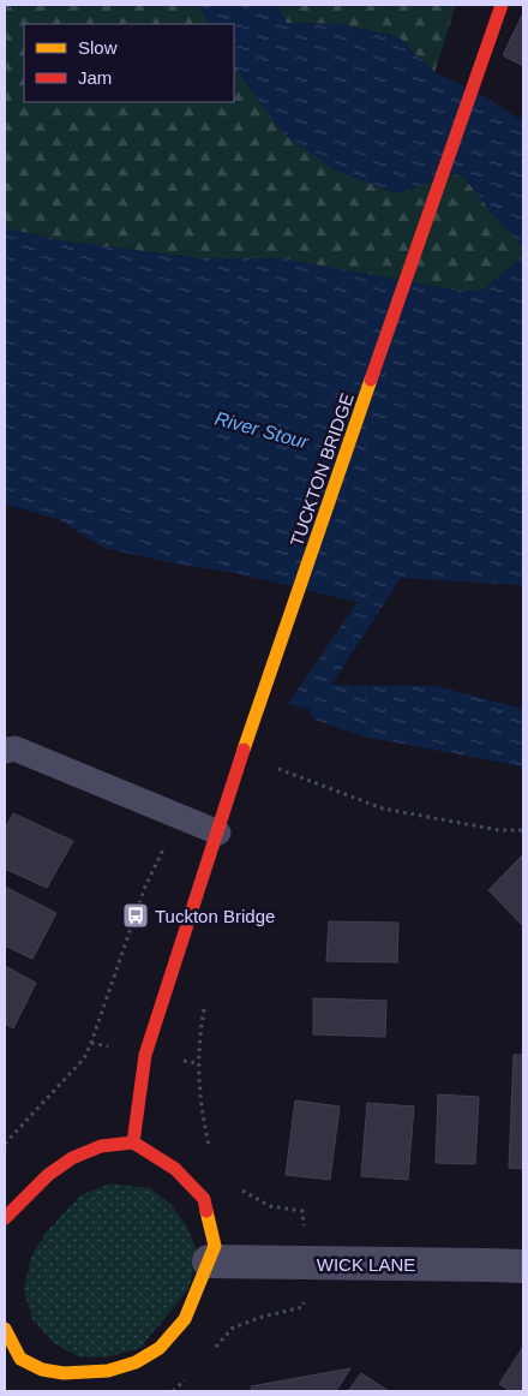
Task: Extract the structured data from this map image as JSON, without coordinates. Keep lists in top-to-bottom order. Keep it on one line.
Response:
{"streets":{"main road":["TUCKTON BRIDGE"],"street":["WICK LANE"]},"water":["River Stour"],"places":{"bus stop":["Tuckton Bridge"]},"legend":["Slow","Jam"]}
